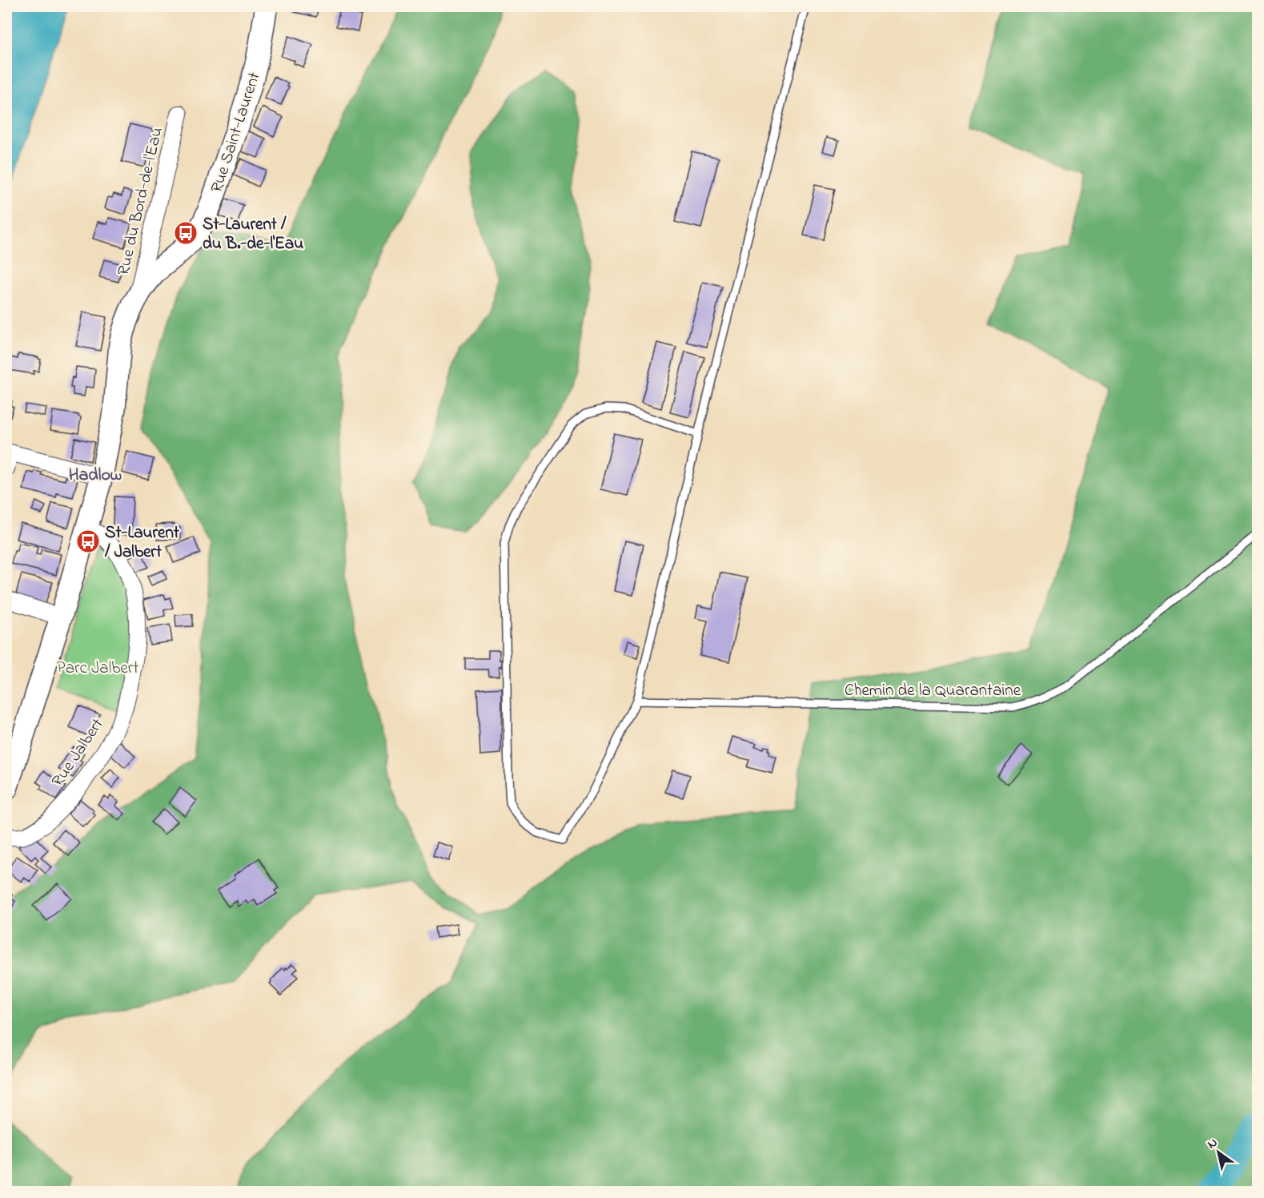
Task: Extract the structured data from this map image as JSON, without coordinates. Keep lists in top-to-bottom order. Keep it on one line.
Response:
{"streets":{"street":["Rue Saint-Laurent","Rue du Bord-de-l'Eau","Rue Jalbert"],"lane":["Chemin de la Quarantaine"]},"crossings":[["Rue Saint-Laurent","Rue du Bord-de-l'Eau"],["Rue Saint-Laurent","Rue Jalbert"]],"districts":["Hadlow"],"parks":["Parc Jalbert"],"places":{"bus stop":["St-Laurent / du B.-de-l'Eau","St-Laurent / Jalbert"]},"north":"top left"}
